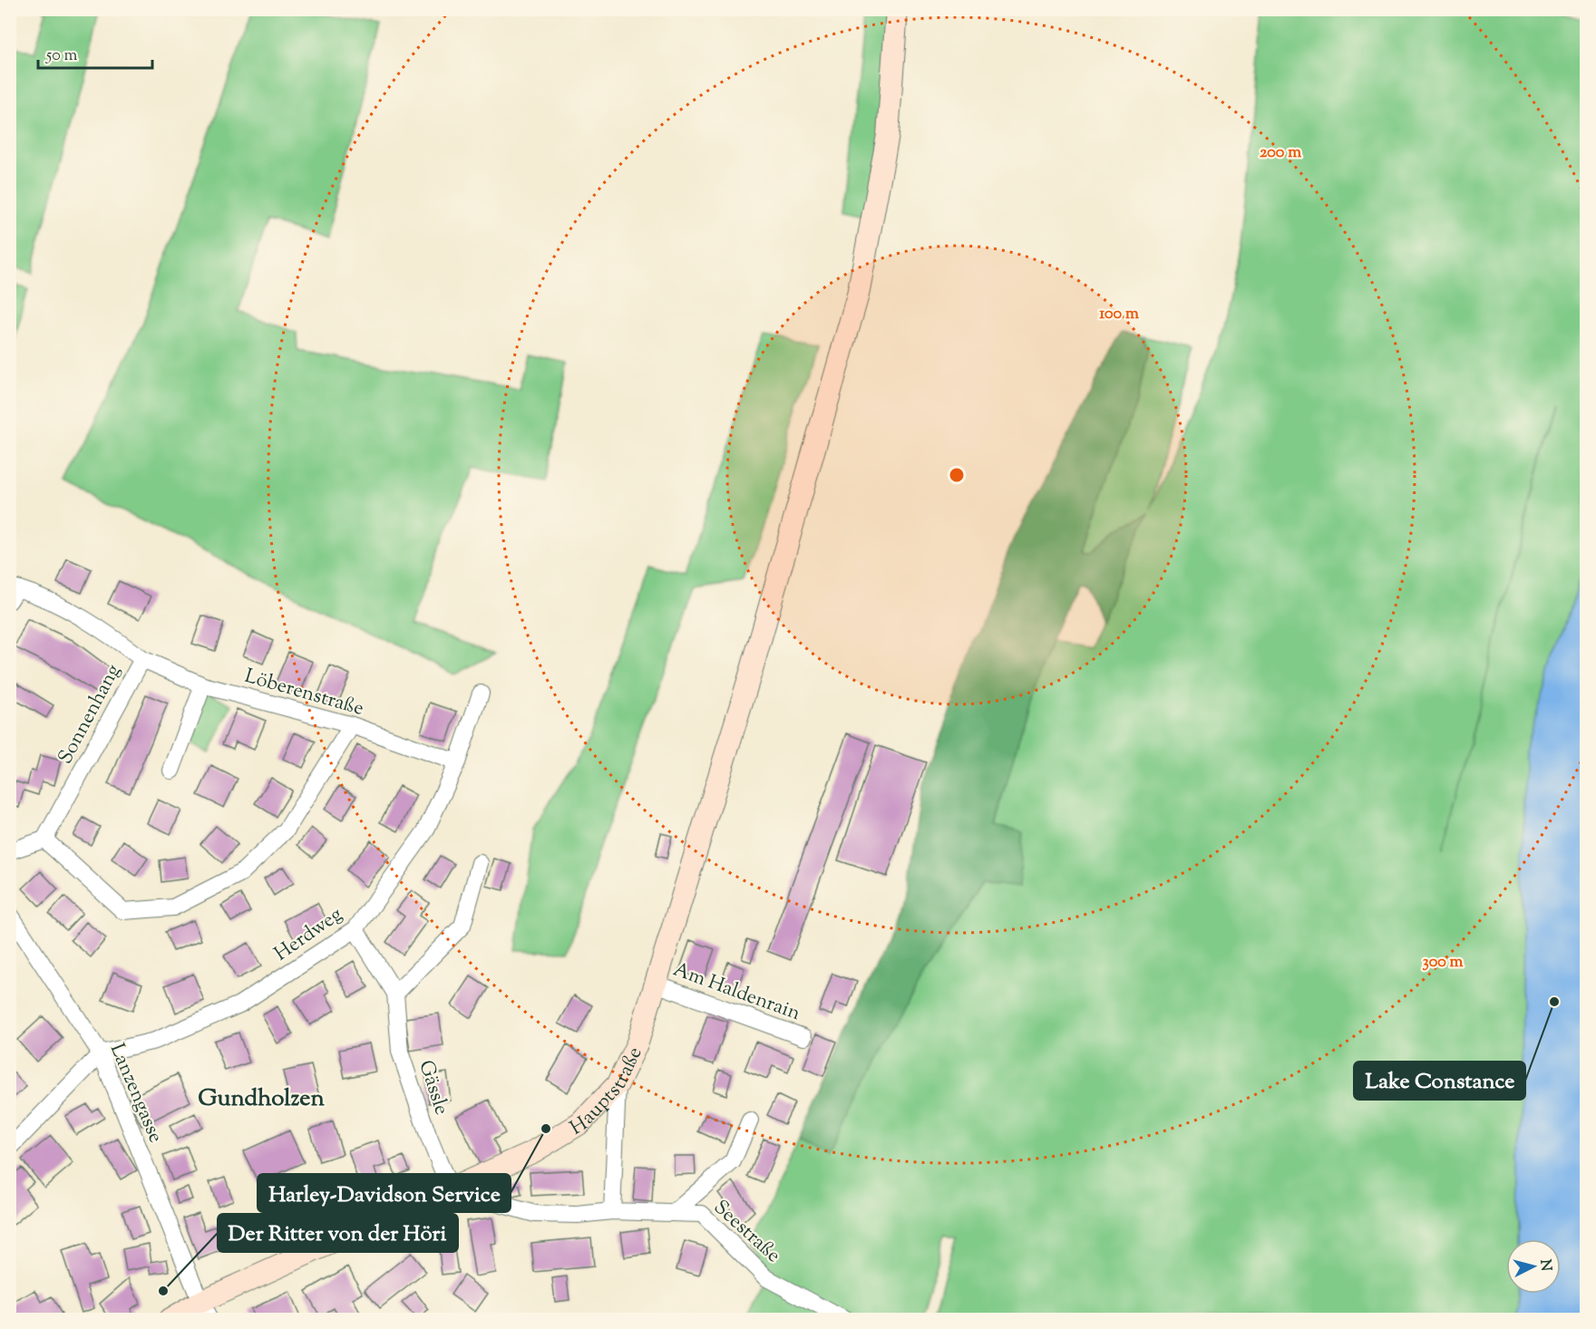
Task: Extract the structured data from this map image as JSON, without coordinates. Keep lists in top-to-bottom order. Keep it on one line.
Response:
{"streets":{"main road":["Hauptstraße"],"street":["Löberenstraße","Sonnenhang","Herdweg","Am Haldenrain","Gässle","Lanzengasse","Seestraße"]},"crossings":[["Löberenstraße","Sonnenhang"],["Löberenstraße","Herdweg"],["Herdweg","Gässle"],["Herdweg","Lanzengasse"],["Am Haldenrain","Hauptstraße"],["Hauptstraße","Gässle"],["Hauptstraße","Lanzengasse"],["Hauptstraße","Seestraße"],["Gässle","Seestraße"]],"districts":["Gundholzen"],"places":["Lake Constance","Harley-Davidson Service","Der Ritter von der Höri"],"scale_bar":"50 m","north":"right","rings":["200 m","100 m","300 m"]}
